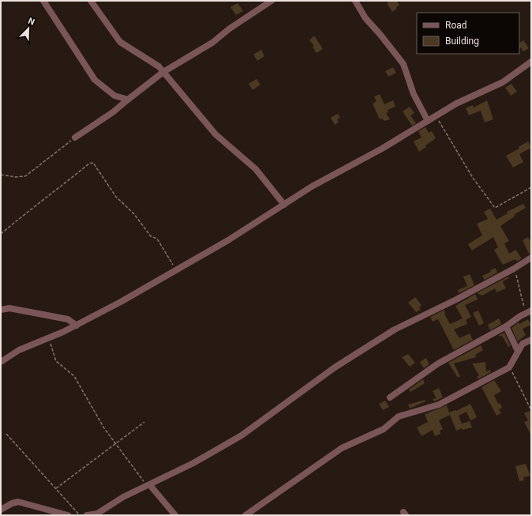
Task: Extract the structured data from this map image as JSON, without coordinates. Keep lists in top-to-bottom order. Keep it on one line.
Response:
{"legend":["Road","Building"],"north":"top right"}
